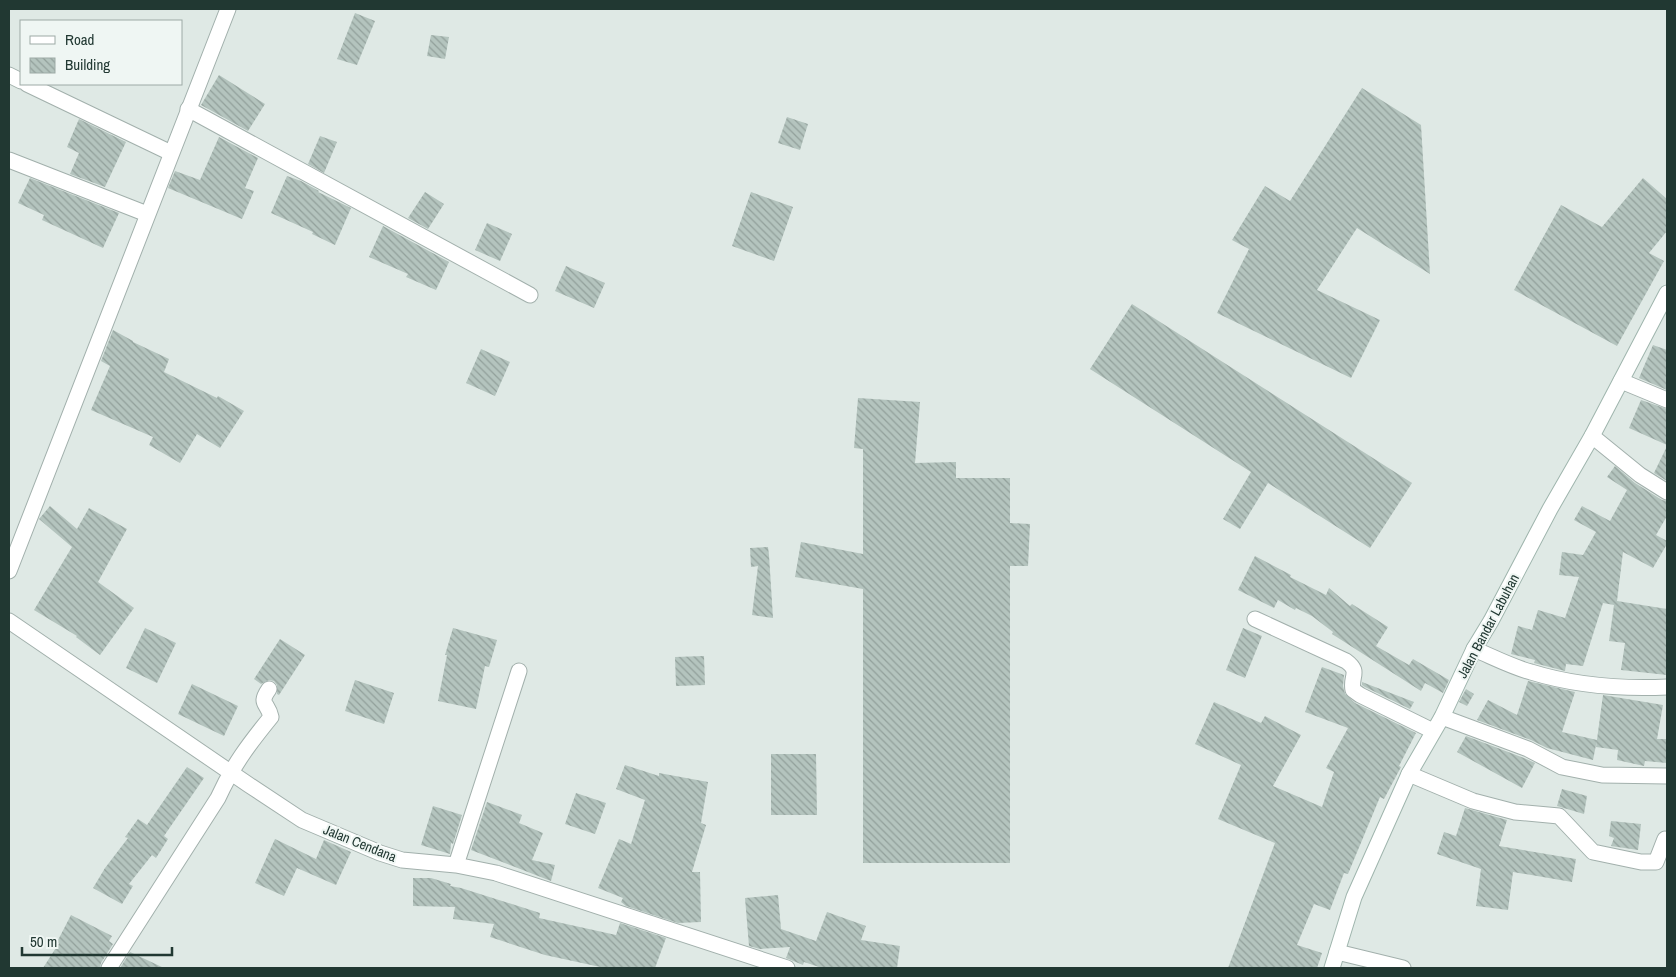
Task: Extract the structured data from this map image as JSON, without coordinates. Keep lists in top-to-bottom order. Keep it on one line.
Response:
{"streets":{"street":["Jalan Bandar Labuhan","Jalan Cendana"]},"legend":["Road","Building"],"scale_bar":"50 m"}
